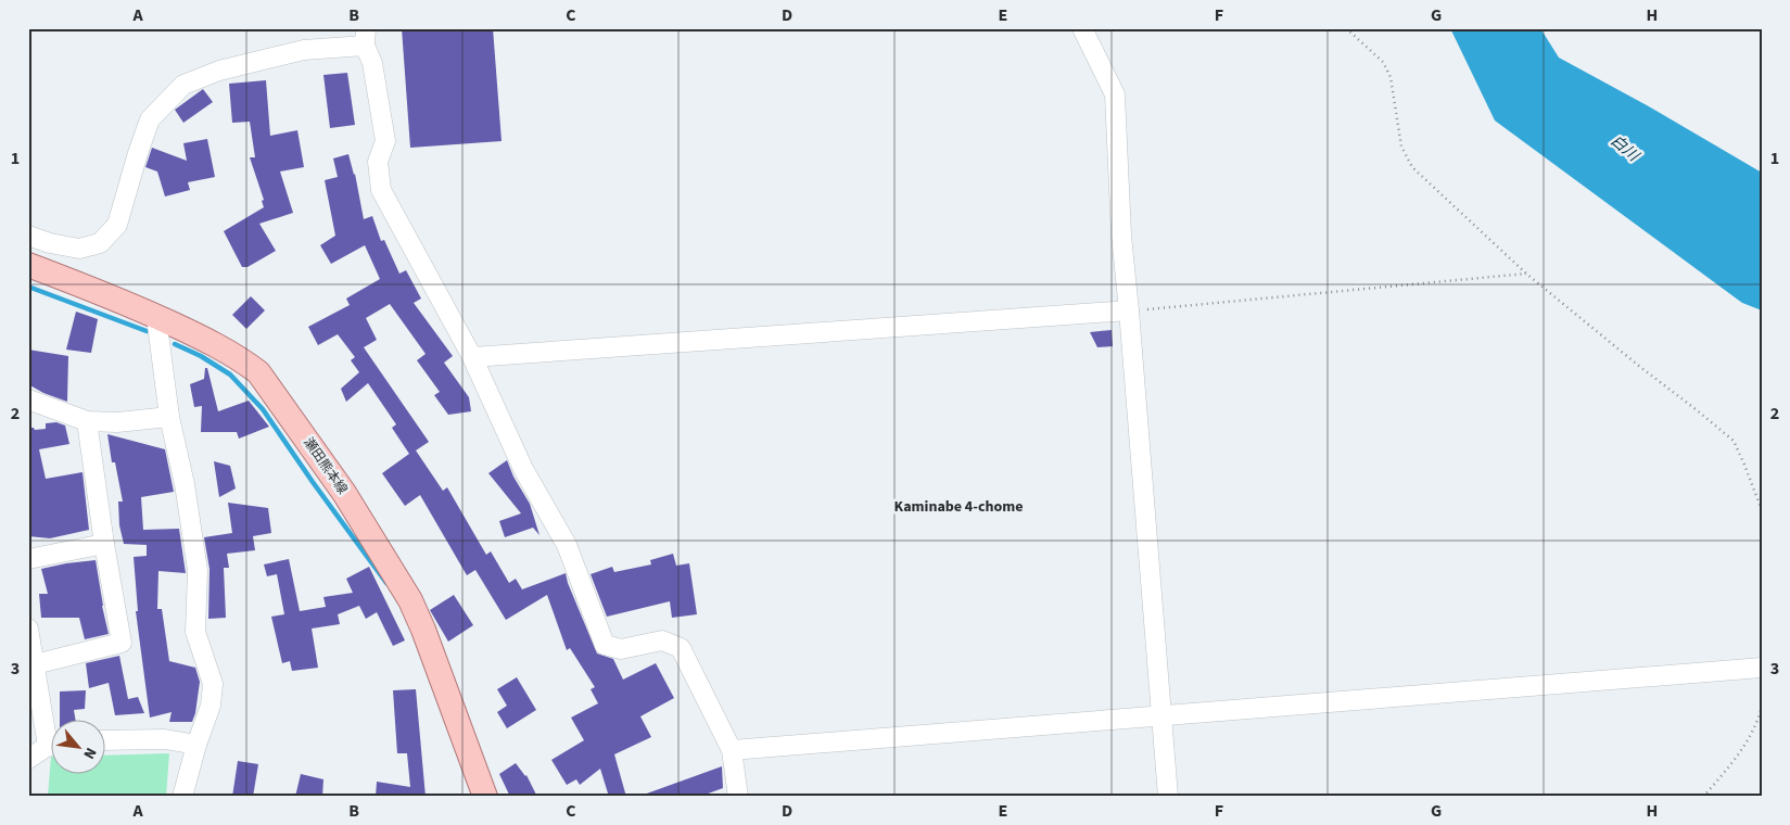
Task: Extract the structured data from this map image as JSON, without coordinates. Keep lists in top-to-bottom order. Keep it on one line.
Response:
{"streets":{"main road":["瀬田熊本線"]},"districts":["Kaminabe 4-chome"],"water":["白川"],"north":"bottom right","grid":{"columns":["A","B","C","D","E","F","G","H"],"rows":["1","2","3"]}}
